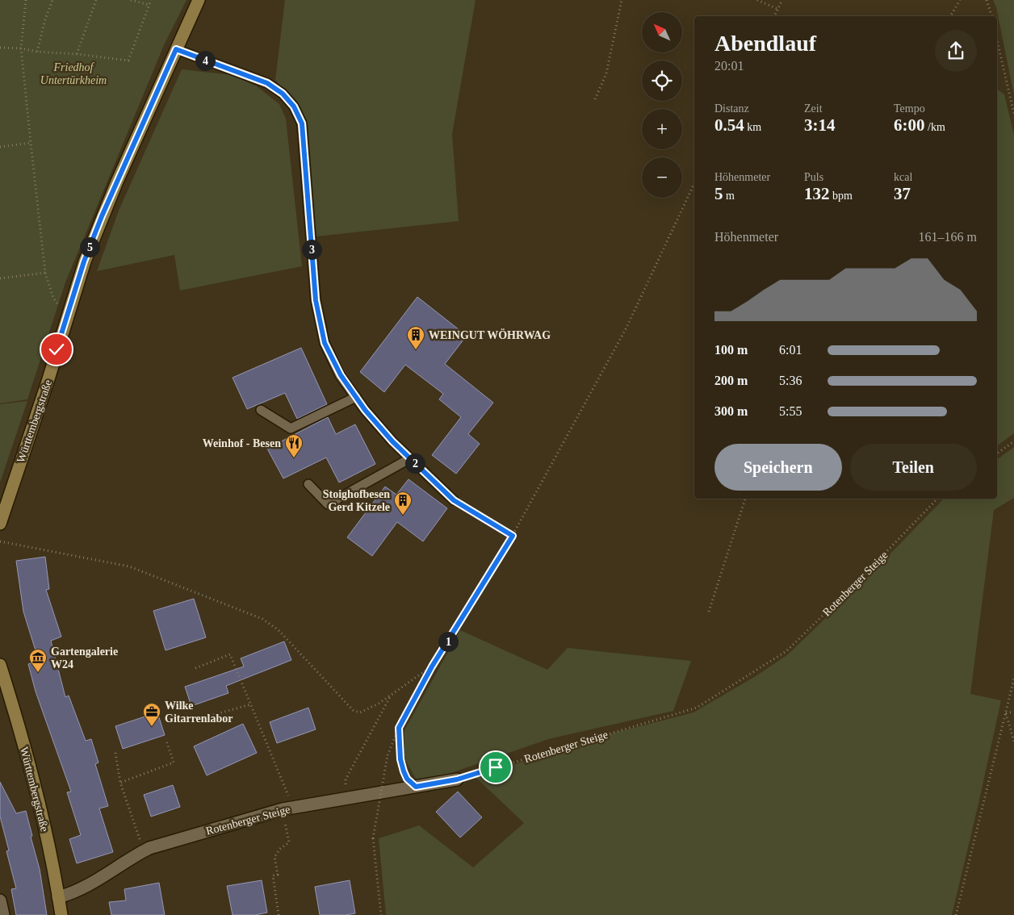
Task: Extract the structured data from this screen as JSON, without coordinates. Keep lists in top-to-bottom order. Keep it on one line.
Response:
{"streets":{"street":["Württembergstraße","Rotenberger Steige"]},"crossings":[["Württembergstraße","Rotenberger Steige"]],"parks":["Friedhof Untertürkheim"],"places":{"building":["WEINGUT WÖHRWAG","Stoighofbesen Gerd Kitzele"],"restaurant":["Weinhof - Besen"],"museum":["Gartengalerie W24"],"office":["Wilke Gitarrenlabor"]},"north":"top left","page":{"map_buttons":["+","−"],"heading":["Abendlauf","20:01"],"pins":["4","5","3","2","1"],"stats":[["Distanz","0.54 km"],["Zeit","3:14"],["Tempo","6:00 /km"],["Höhenmeter","5 m"],["Puls","132 bpm"],["kcal","37"]],"chart":["Höhenmeter","161–166 m"],"list":[{"name":"100 m","note":"6:01"},{"name":"200 m","note":"5:36"},{"name":"300 m","note":"5:55"}],"buttons":["Speichern","Teilen"]}}
